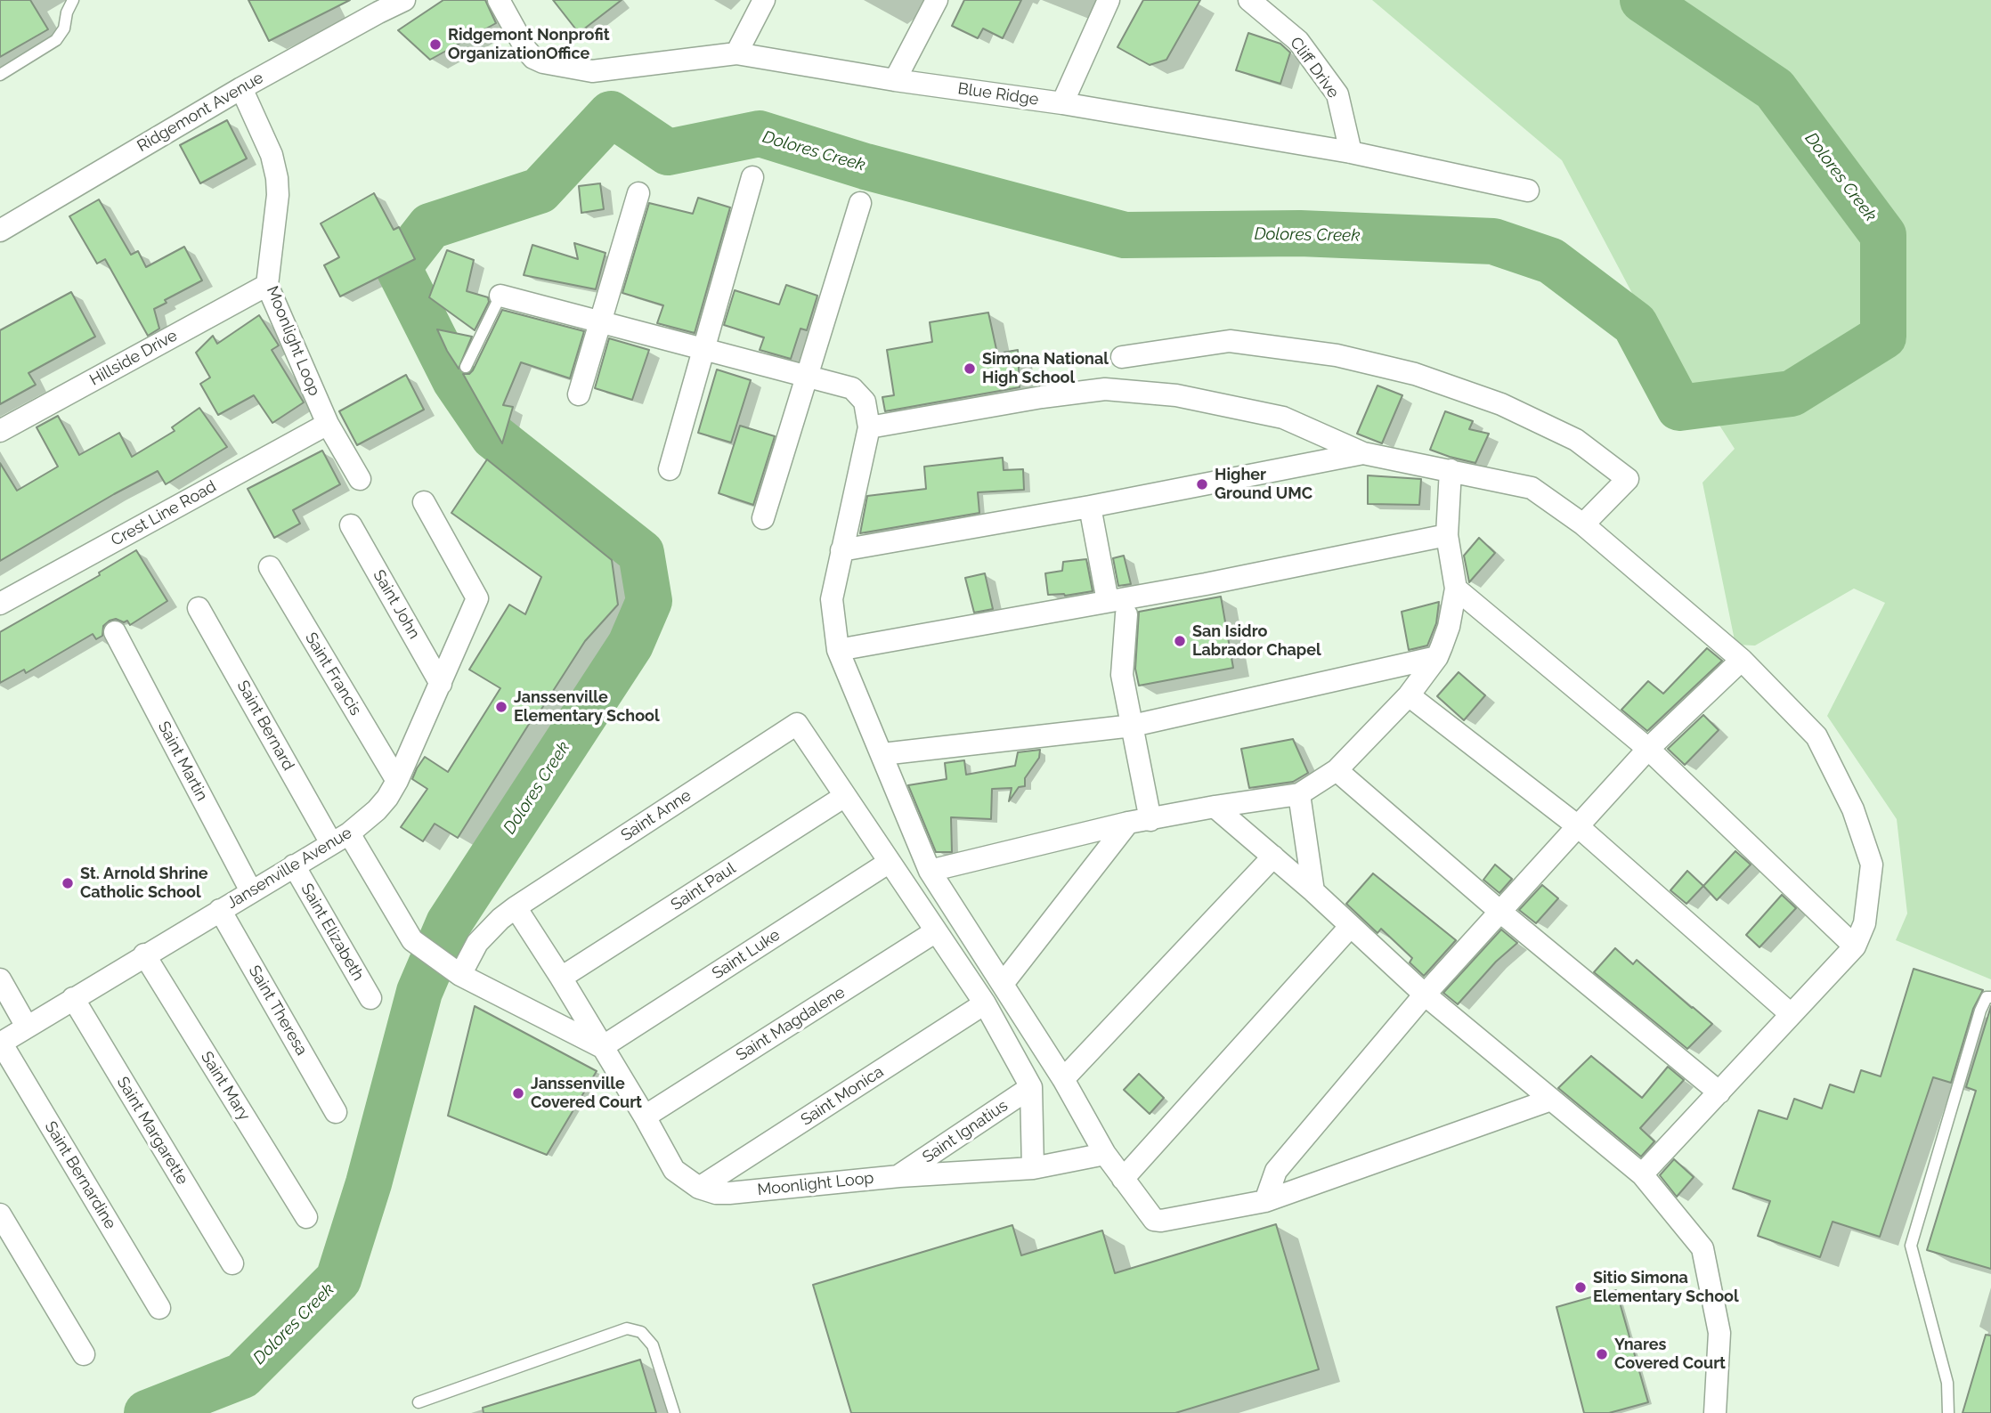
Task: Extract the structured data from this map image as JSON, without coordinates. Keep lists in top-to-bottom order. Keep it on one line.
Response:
{"streets":{"street":["Cliff Drive","Blue Ridge","Ridgemont Avenue","Moonlight Loop","Hillside Drive","Crest Line Road","Saint John","Saint Francis","Saint Bernard","Saint Martin","Saint Anne","Jansenville Avenue","Saint Paul","Saint Elizabeth","Saint Luke","Saint Theresa","Saint Magdalene","Saint Mary","Saint Monica","Saint Margarette","Saint Ignatius","Saint Bernardine"]},"crossings":[["Cliff Drive","Blue Ridge"],["Ridgemont Avenue","Moonlight Loop"],["Moonlight Loop","Hillside Drive"],["Moonlight Loop","Crest Line Road"],["Moonlight Loop","Saint Anne"],["Moonlight Loop","Saint Paul"],["Moonlight Loop","Saint Luke"],["Moonlight Loop","Saint Magdalene"],["Moonlight Loop","Saint Monica"],["Moonlight Loop","Saint Ignatius"],["Saint John","Jansenville Avenue"],["Saint Francis","Jansenville Avenue"],["Saint Bernard","Jansenville Avenue"],["Saint Martin","Jansenville Avenue"],["Saint Anne","Saint Paul"],["Jansenville Avenue","Saint Elizabeth"],["Jansenville Avenue","Saint Theresa"],["Jansenville Avenue","Saint Mary"],["Jansenville Avenue","Saint Margarette"],["Jansenville Avenue","Saint Bernardine"]],"water":["Dolores Creek"],"places":["Ridgemont Nonprofit OrganizationOffice","Simona National High School","Higher Ground UMC","San Isidro Labrador Chapel","Janssenville Elementary School","St. Arnold Shrine Catholic School","Janssenville Covered Court","Sitio Simona Elementary School","Ynares Covered Court"]}
